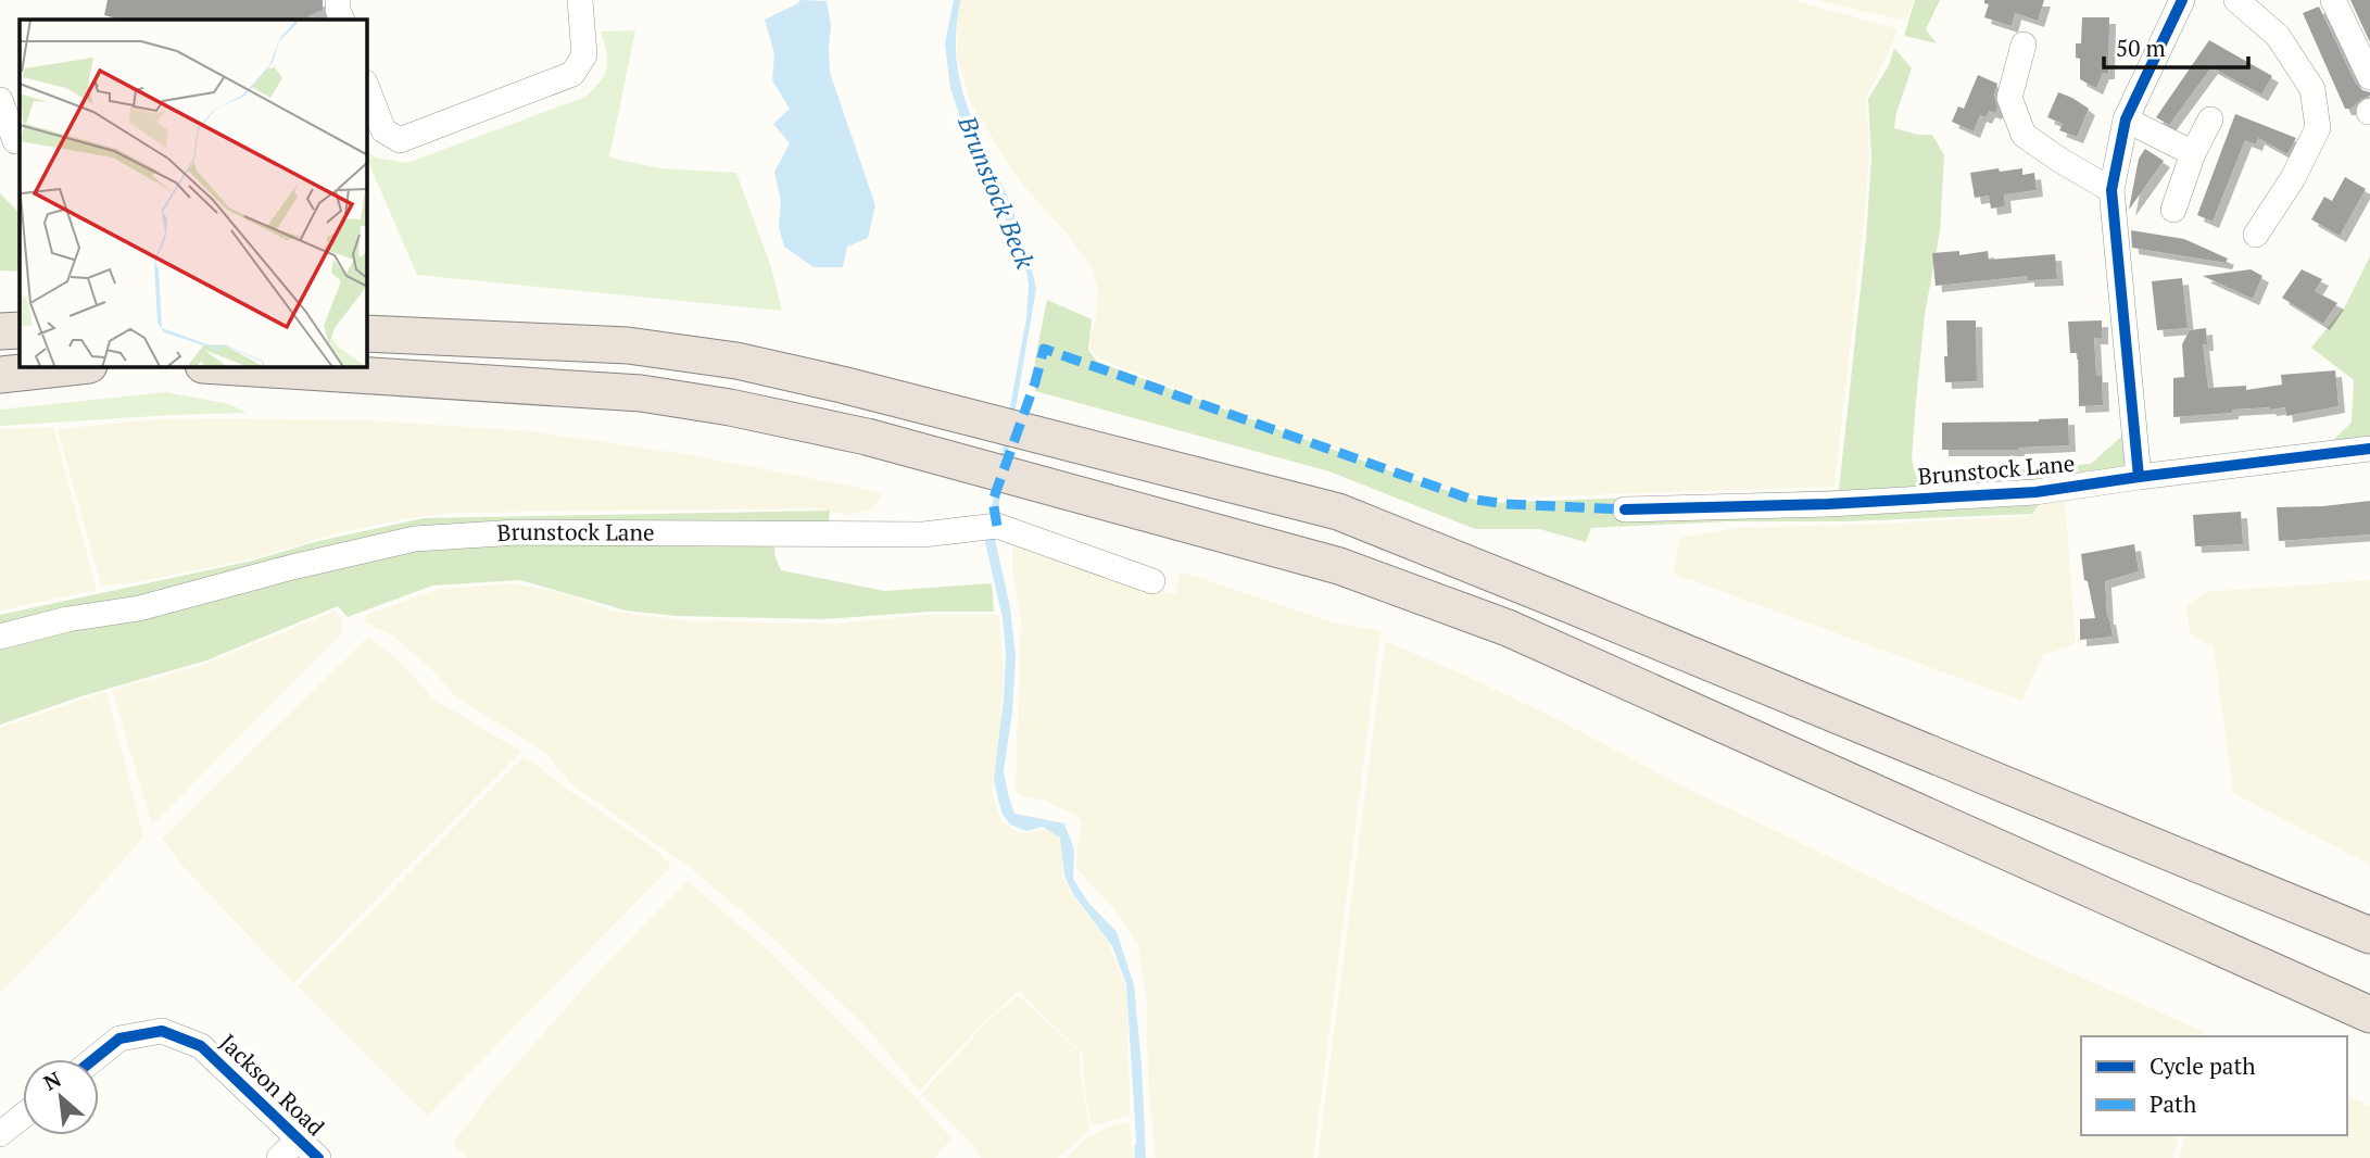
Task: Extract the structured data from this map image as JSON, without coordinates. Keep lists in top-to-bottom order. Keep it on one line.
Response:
{"streets":{"street":["Brunstock Lane","Jackson Road"]},"water":["Brunstock Beck"],"legend":["Cycle path","Path"],"scale_bar":"50 m","north":"top left"}
